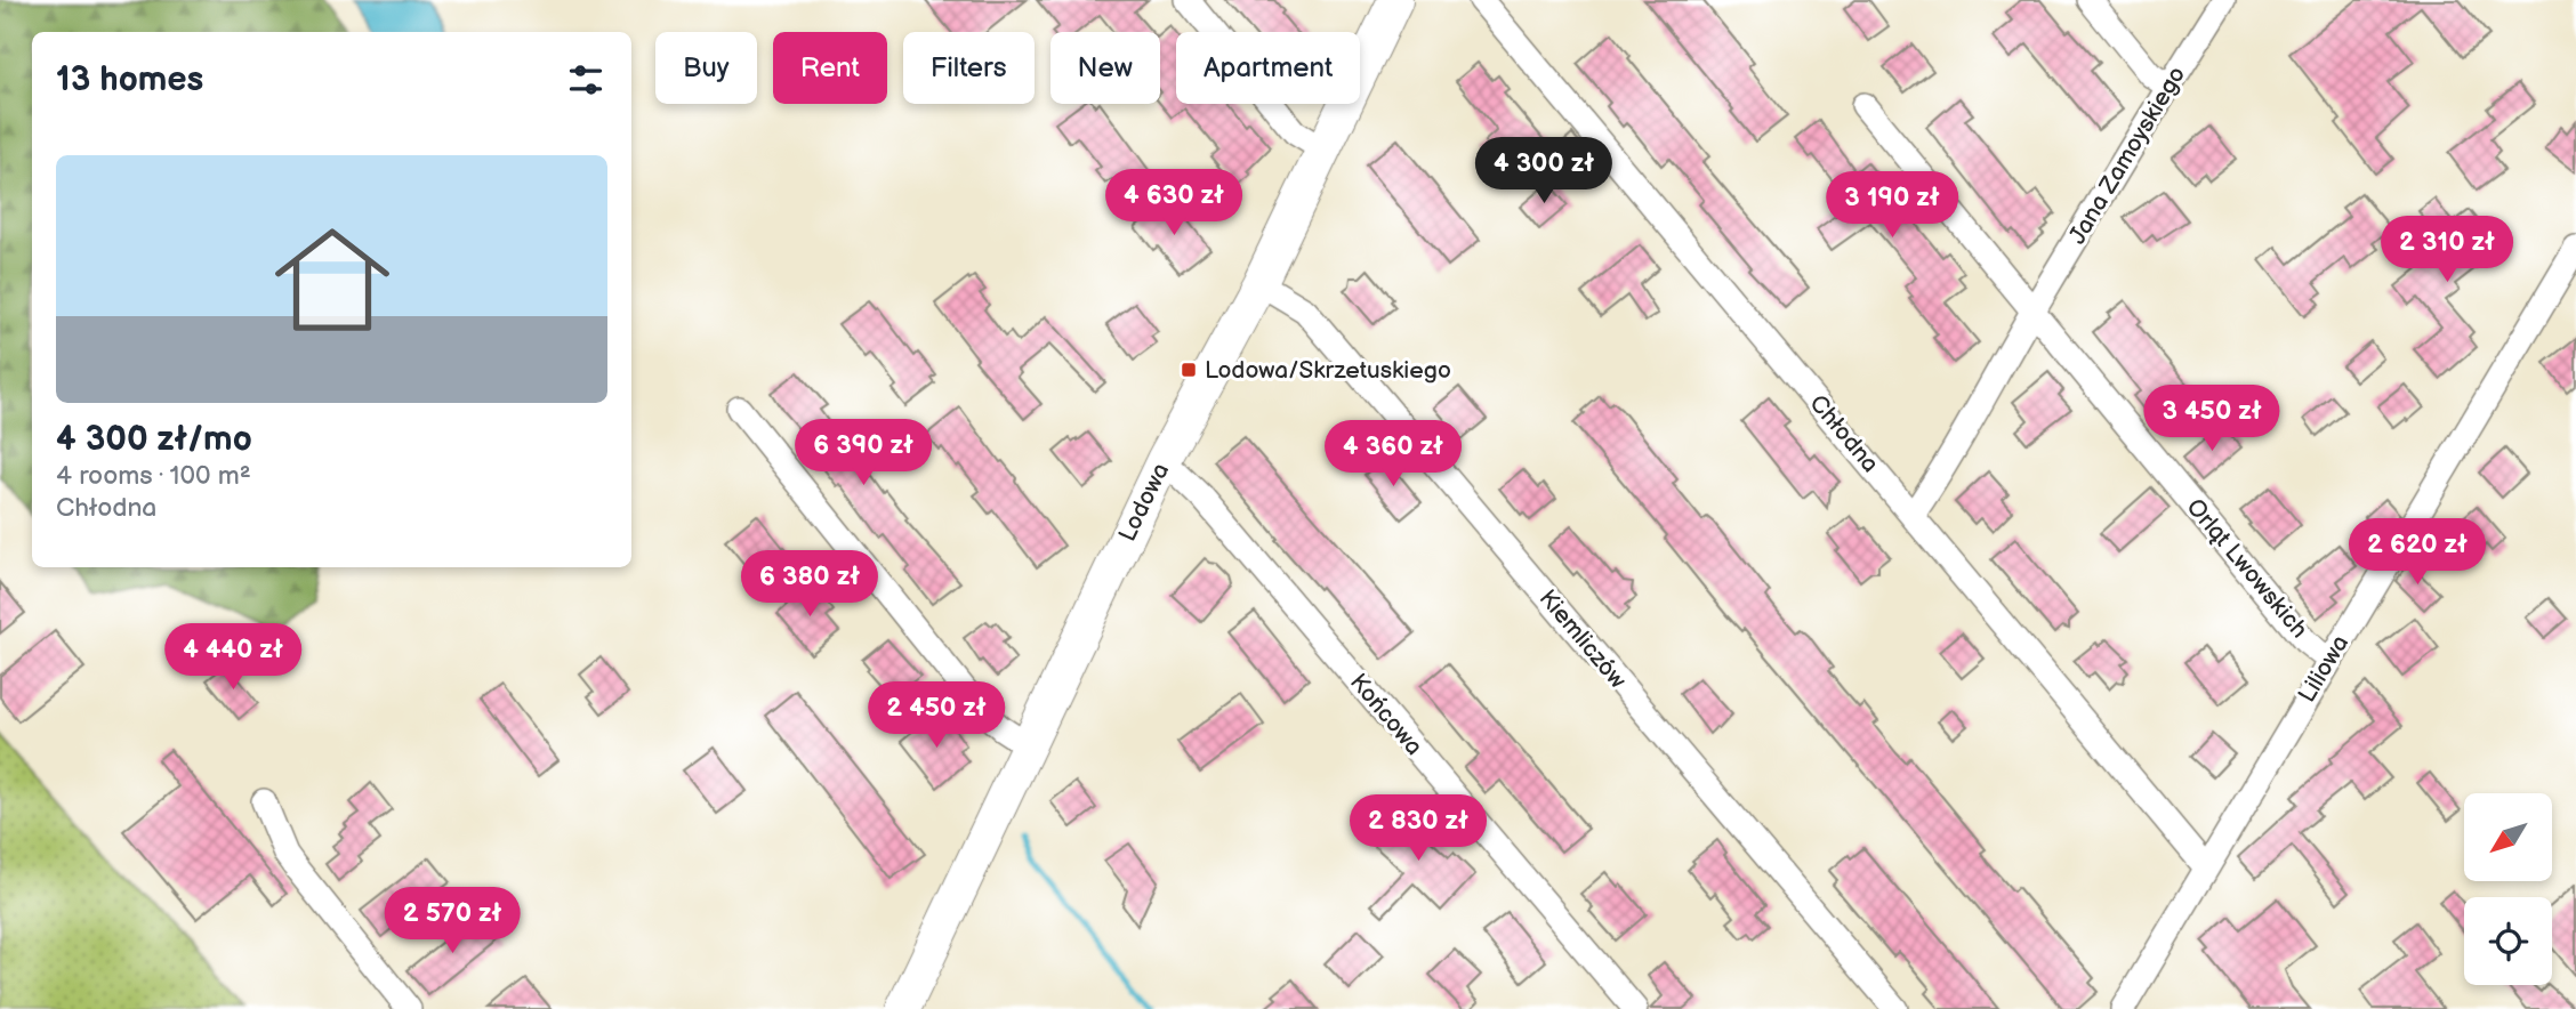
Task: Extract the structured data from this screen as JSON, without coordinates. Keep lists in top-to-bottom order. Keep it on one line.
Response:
{"streets":{"street":["Jana Zamoyskiego","Chłodna","Lodowa","Orląt Lwowskich","Kiemliczów","Liliowa","Końcowa"]},"crossings":[["Jana Zamoyskiego","Chłodna"],["Jana Zamoyskiego","Orląt Lwowskich"],["Chłodna","Liliowa"],["Lodowa","Kiemliczów"],["Lodowa","Końcowa"],["Orląt Lwowskich","Liliowa"]],"places":{"transit":["Lodowa/Skrzetuskiego"]},"north":"bottom left","page":{"chip":["Buy","Rent","Filters","New","Apartment"],"heading":"13 homes","list":[{"name":"4 300 zł/mo","note":"4 rooms · 100 m² · Chłodna"}],"price":["4 300 zł","4 630 zł","3 190 zł","2 310 zł","3 450 zł","6 390 zł","4 360 zł","2 620 zł","6 380 zł","4 440 zł","2 450 zł","2 830 zł","2 570 zł"]}}
